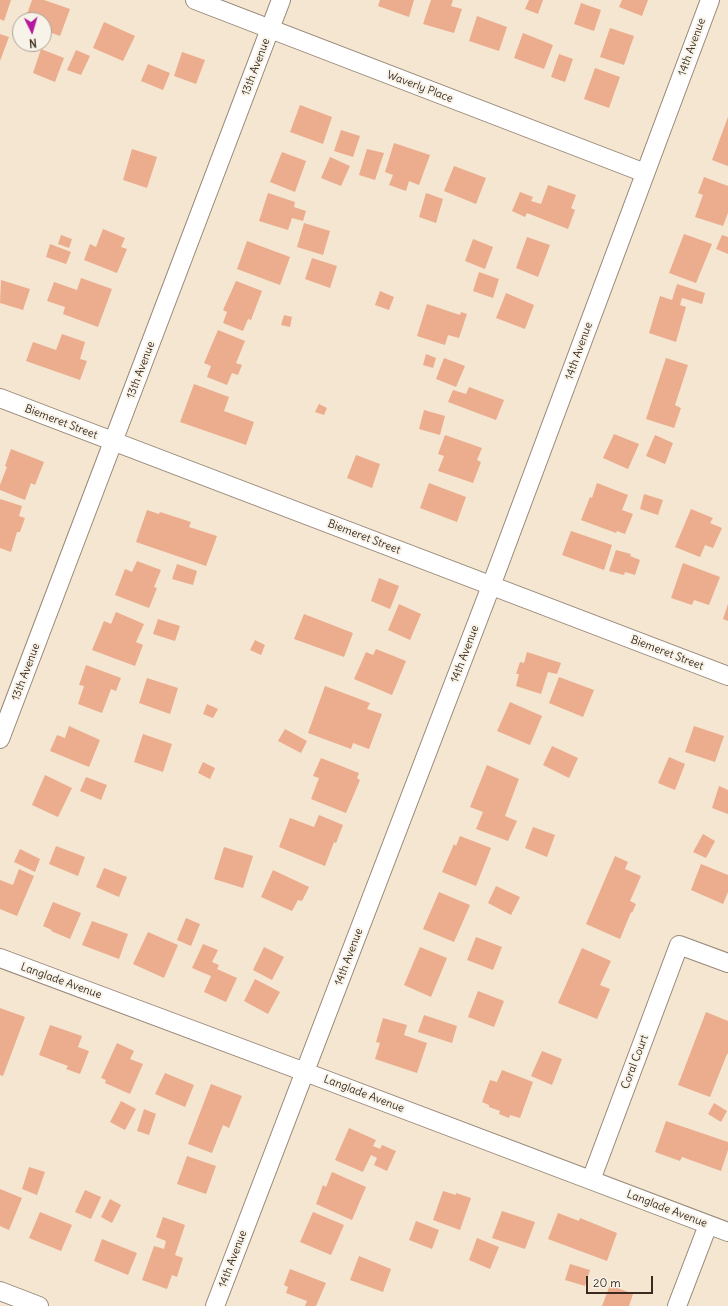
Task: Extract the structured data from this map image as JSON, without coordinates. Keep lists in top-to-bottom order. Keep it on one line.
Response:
{"streets":{"street":["14th Avenue","13th Avenue","Waverly Place","Biemeret Street","Langlade Avenue","Coral Court"]},"crossings":[["14th Avenue","Waverly Place"],["14th Avenue","Biemeret Street"],["14th Avenue","Langlade Avenue"],["13th Avenue","Waverly Place"],["13th Avenue","Biemeret Street"],["Langlade Avenue","Coral Court"]],"scale_bar":"20 m","north":"bottom"}
